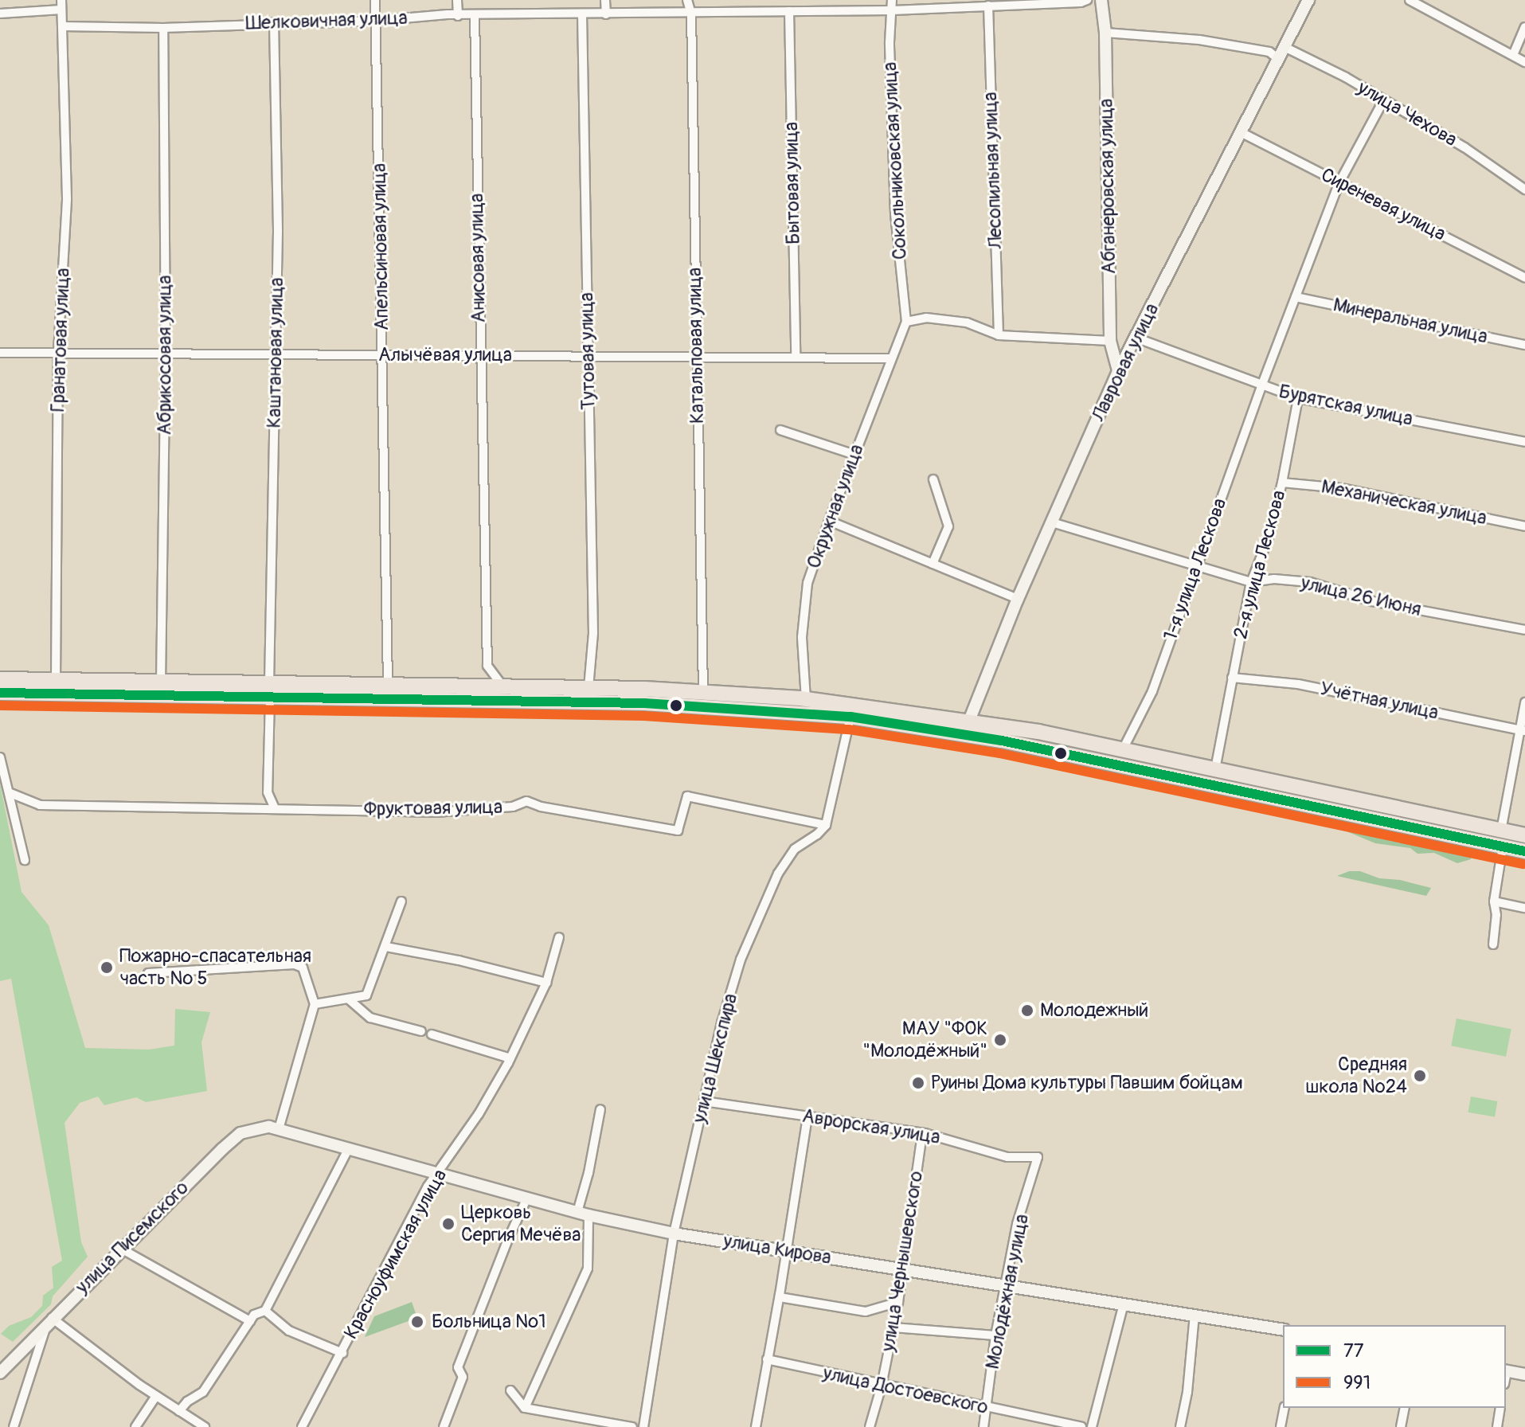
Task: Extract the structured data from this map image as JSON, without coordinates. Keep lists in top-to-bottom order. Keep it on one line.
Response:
{"streets":{"main road":["Абганеровская улица","Лавровая улица","улица Писемского","улица Кирова"],"street":["Шелковичная улица","улица Чехова","Сокольниковская улица","Лесопильная улица","Бытовая улица","Сиреневая улица","Апельсиновая улица","Анисовая улица","Минеральная улица","Гранатовая улица","Катальповая улица","Тутовая улица","Каштановая улица","Абрикосовая улица","Алычёвая улица","Бурятская улица","Механическая улица","Окружная улица","2-я улица Лескова","1-я улица Лескова","улица 26 Июня","Учётная улица","Фруктовая улица","улица Шекспира","Аврорская улица","Красноуфимская улица","улица Чернышевского","Молодёжная улица","улица Достоевского"]},"crossings":[["Шелковичная улица","Сокольниковская улица"],["Шелковичная улица","Лесопильная улица"],["Шелковичная улица","Бытовая улица"],["Шелковичная улица","Апельсиновая улица"],["Шелковичная улица","Анисовая улица"],["Шелковичная улица","Гранатовая улица"],["Шелковичная улица","Катальповая улица"],["Шелковичная улица","Тутовая улица"],["Шелковичная улица","Каштановая улица"],["Шелковичная улица","Абрикосовая улица"],["улица Чехова","Лавровая улица"],["улица Чехова","1-я улица Лескова"],["Сокольниковская улица","Окружная улица"],["Бытовая улица","Алычёвая улица"],["Абганеровская улица","Лавровая улица"],["Сиреневая улица","Лавровая улица"],["Сиреневая улица","1-я улица Лескова"],["Апельсиновая улица","Алычёвая улица"],["Анисовая улица","Алычёвая улица"],["Минеральная улица","1-я улица Лескова"],["Гранатовая улица","Алычёвая улица"],["Катальповая улица","Алычёвая улица"],["Тутовая улица","Алычёвая улица"],["Каштановая улица","Алычёвая улица"],["Каштановая улица","Фруктовая улица"],["Абрикосовая улица","Алычёвая улица"],["Алычёвая улица","Окружная улица"],["Лавровая улица","Бурятская улица"],["Лавровая улица","улица 26 Июня"],["Бурятская улица","2-я улица Лескова"],["Бурятская улица","1-я улица Лескова"],["Механическая улица","2-я улица Лескова"],["2-я улица Лескова","улица 26 Июня"],["2-я улица Лескова","Учётная улица"],["1-я улица Лескова","улица 26 Июня"],["Фруктовая улица","улица Шекспира"],["улица Шекспира","Аврорская улица"],["улица Шекспира","улица Кирова"],["Аврорская улица","улица Чернышевского"],["Аврорская улица","Молодёжная улица"],["улица Писемского","улица Кирова"],["улица Кирова","Красноуфимская улица"],["улица Кирова","улица Чернышевского"],["улица Кирова","Молодёжная улица"],["улица Чернышевского","улица Достоевского"],["Молодёжная улица","улица Достоевского"]],"places":["Пожарно-спасательная часть № 5","Молодежный","МАУ \"ФОК \"Молодёжный\"","Средняя школа №24","Руины Дома культуры Павшим бойцам","Церковь Сергия Мечёва","Больница №1"],"lines":["transit line 77","transit line 991"],"legend":["77","991"]}
